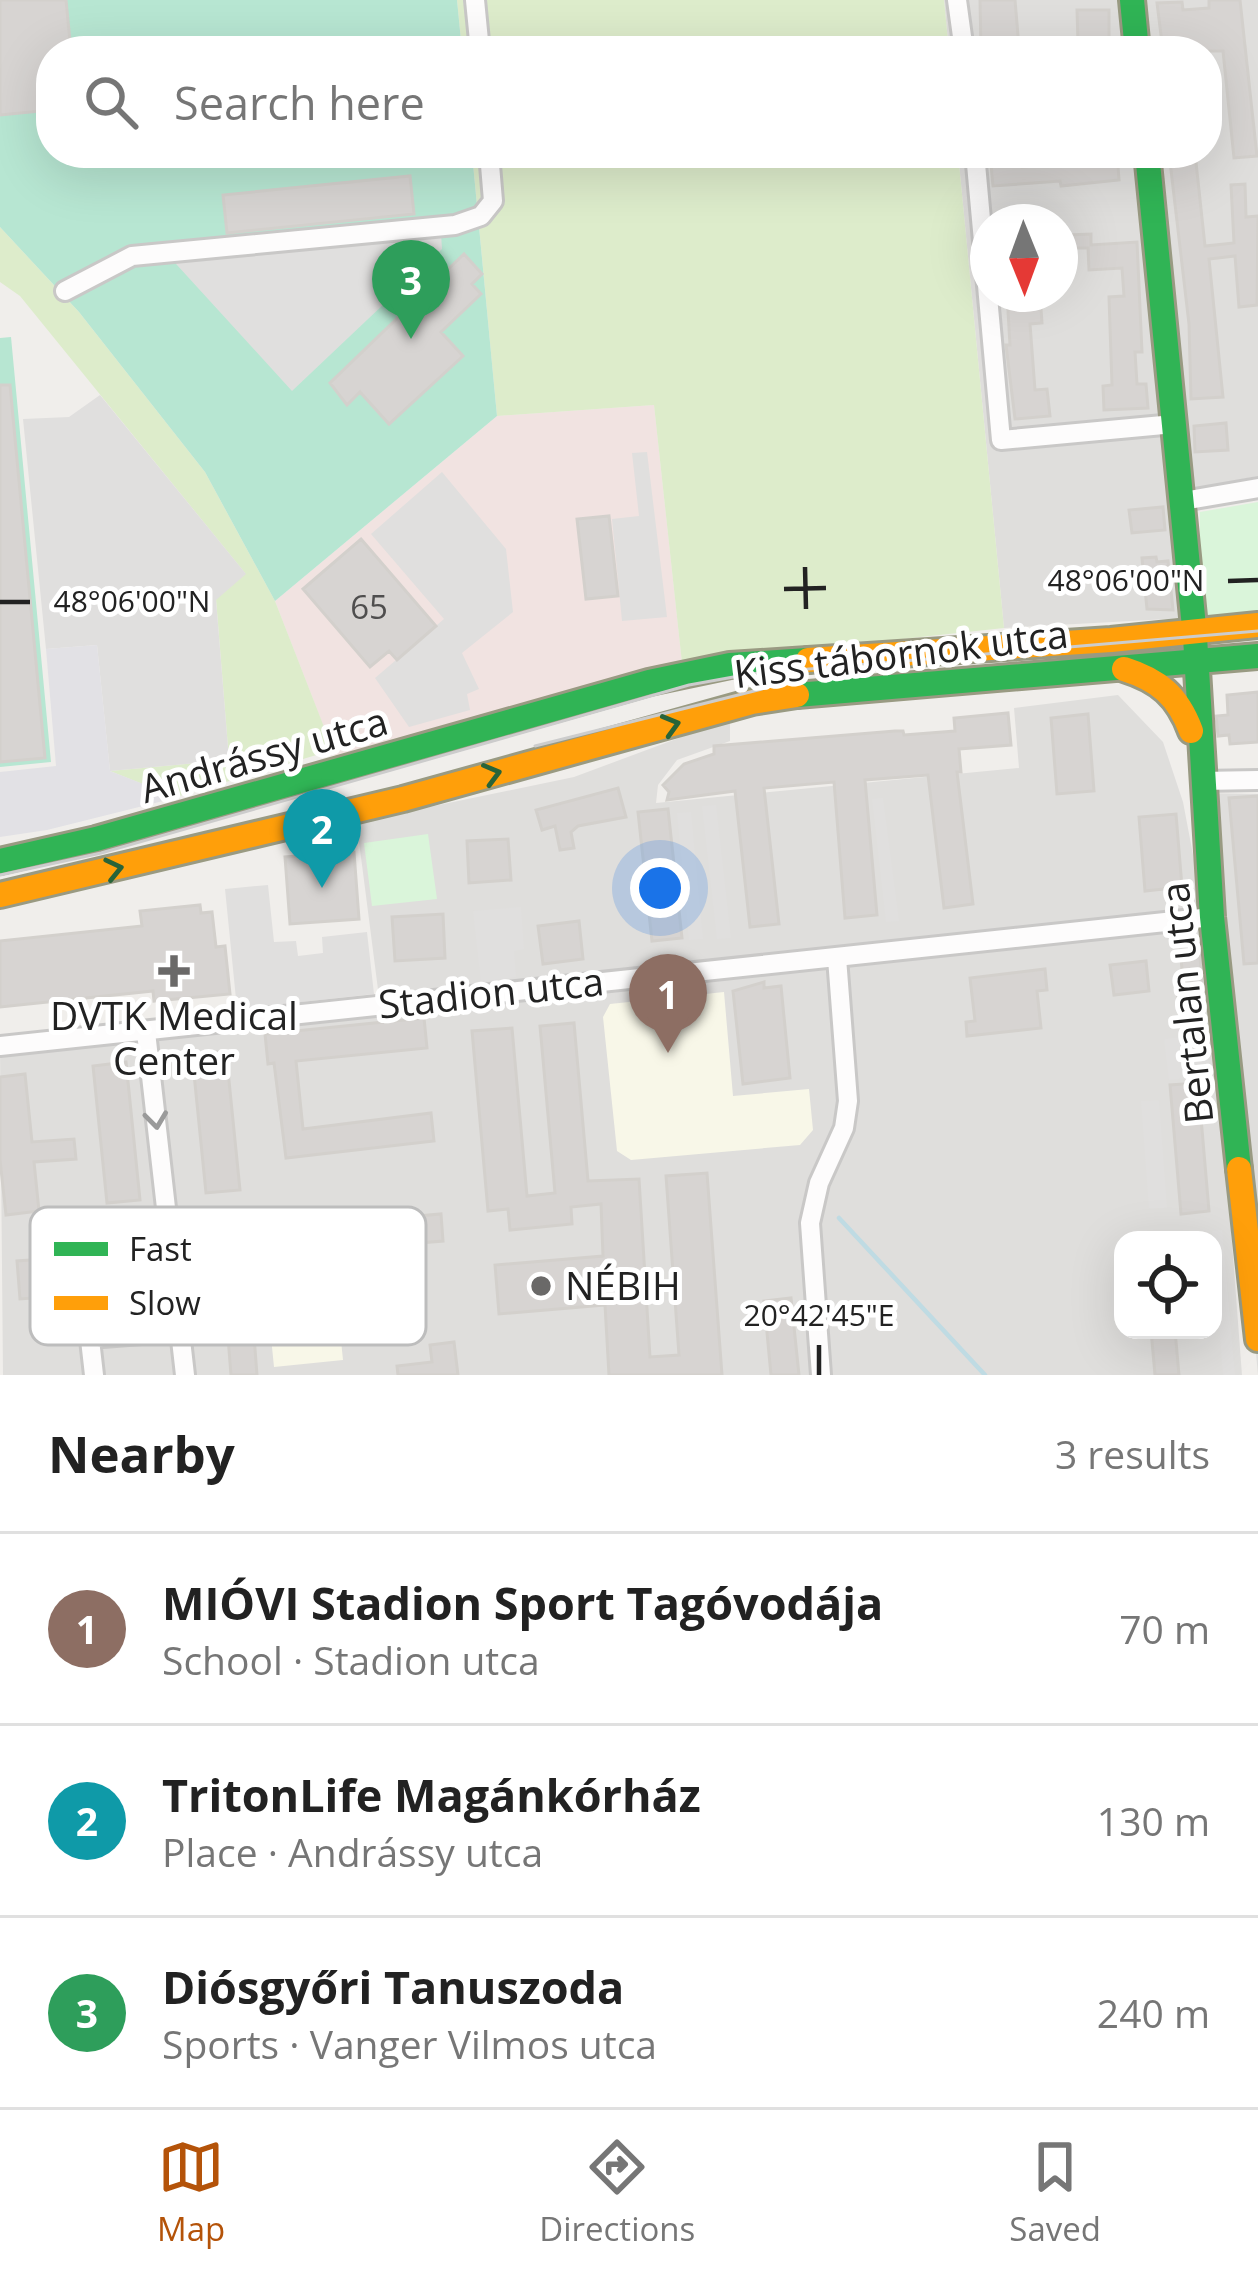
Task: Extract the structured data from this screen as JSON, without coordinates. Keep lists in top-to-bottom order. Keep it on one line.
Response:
{"streets":{"main road":["Kiss tábornok utca","Andrássy utca","Bertalan utca"],"street":["Stadion utca"]},"crossings":[["Kiss tábornok utca","Andrássy utca"],["Kiss tábornok utca","Bertalan utca"],["Stadion utca","Bertalan utca"]],"places":{"health":["DVTK Medical Center"],"other":["NÉBIH"]},"house_numbers":["65"],"legend":["Fast","Slow"],"north":"bottom","page":{"search":"Search here","pins":["3","2","1"],"heading":["Nearby","3 results"],"list":[{"mark":"1","name":"MIÓVI Stadion Sport Tagóvodája","note":"School · Stadion utca","value":"70 m"},{"mark":"2","name":"TritonLife Magánkórház","note":"Place · Andrássy utca","value":"130 m"},{"mark":"3","name":"Diósgyőri Tanuszoda","note":"Sports · Vanger Vilmos utca","value":"240 m"}],"nav":["Map","Directions","Saved"]},"coordinates":["48°06'00\"N","20°42'45\"E"]}
